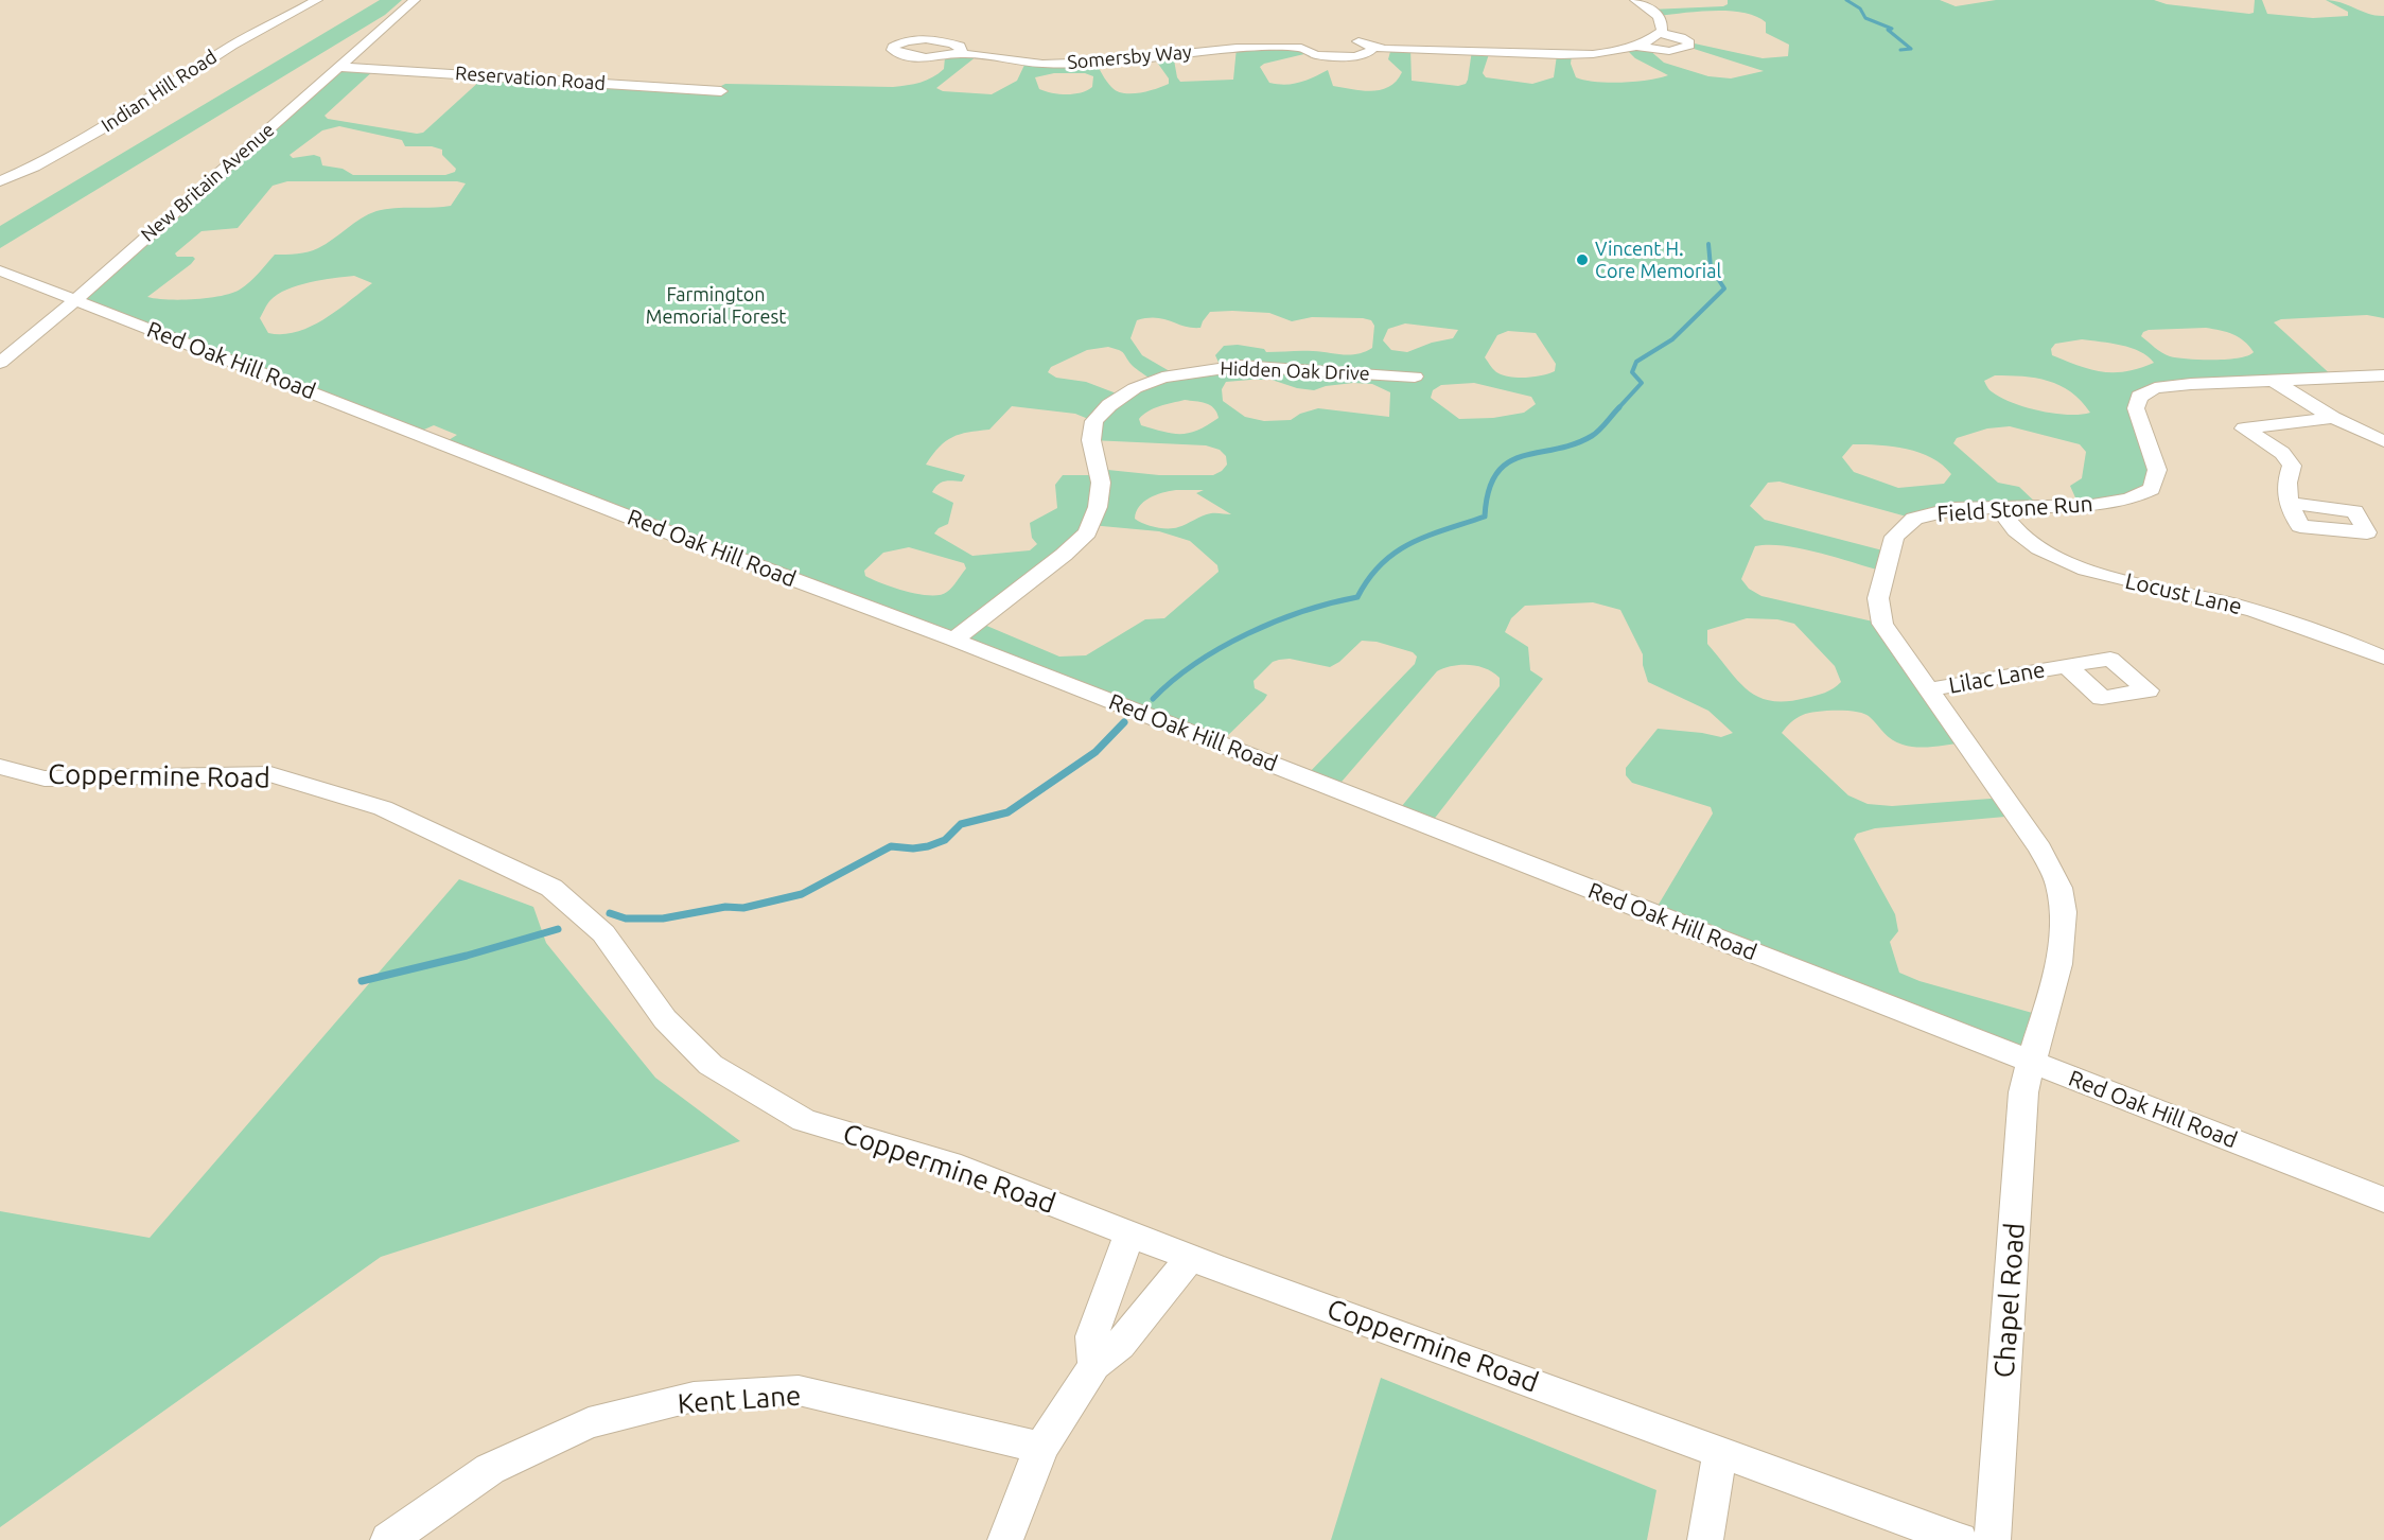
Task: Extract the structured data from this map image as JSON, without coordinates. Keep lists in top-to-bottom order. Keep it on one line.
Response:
{"streets":{"street":["Somersby Way","Reservation Road","Indian Hill Road","New Britain Avenue","Red Oak Hill Road","Hidden Oak Drive","Field Stone Run","Locust Lane","Lilac Lane","Coppermine Road","Chapel Road","Kent Lane"]},"crossings":[["Reservation Road","New Britain Avenue"],["New Britain Avenue","Red Oak Hill Road"],["Red Oak Hill Road","Hidden Oak Drive"],["Red Oak Hill Road","Field Stone Run"],["Red Oak Hill Road","Chapel Road"],["Field Stone Run","Locust Lane"],["Field Stone Run","Lilac Lane"],["Field Stone Run","Chapel Road"]],"parks":["Farmington Memorial Forest"],"places":["Vincent H. Core Memorial"]}
